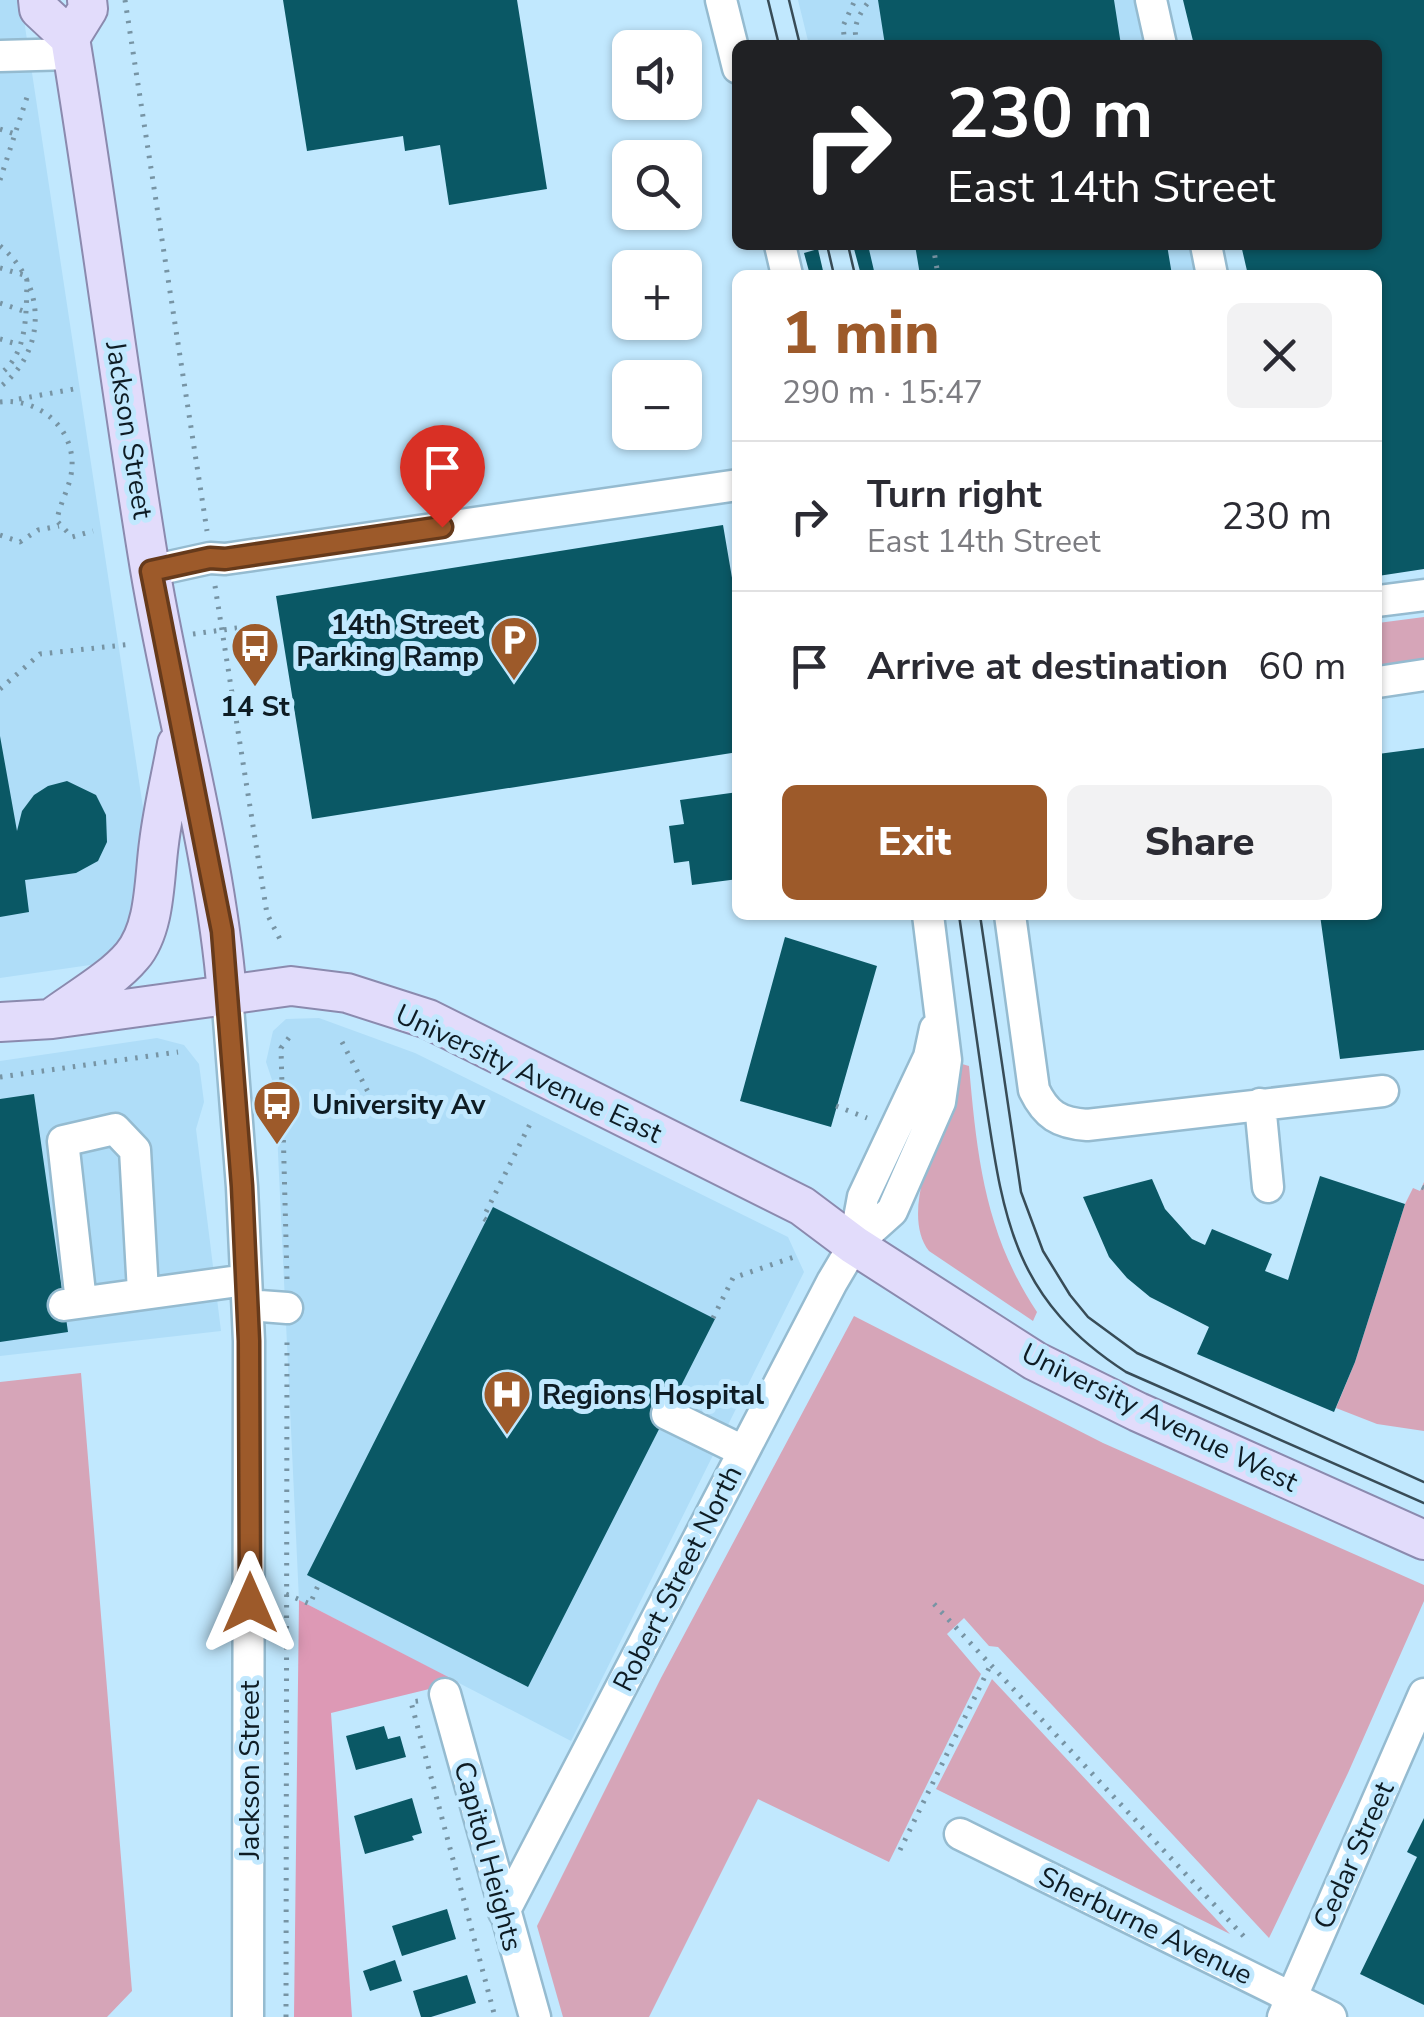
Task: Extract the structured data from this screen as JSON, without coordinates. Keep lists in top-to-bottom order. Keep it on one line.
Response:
{"streets":{"main road":["Jackson Street","University Avenue East","University Avenue West"],"street":["Robert Street North","Cedar Street","Capitol Heights","Sherburne Avenue"]},"crossings":[["Jackson Street","University Avenue East"],["University Avenue East","University Avenue West"],["University Avenue East","Robert Street North"],["University Avenue West","Robert Street North"],["Robert Street North","Capitol Heights"],["Cedar Street","Sherburne Avenue"]],"places":{"parking":["14th Street Parking Ramp"],"bus stop":["14 St","University Av"],"hospital":["Regions Hospital"]},"page":{"map_buttons":["+","−"],"turn":["230 m","East 14th Street"],"heading":["1 min","290 m · 15:47"],"list":[{"name":"Turn right","note":"East 14th Street","value":"230 m"},{"name":"Arrive at destination","value":"60 m"}],"buttons":["Exit","Share"]}}
